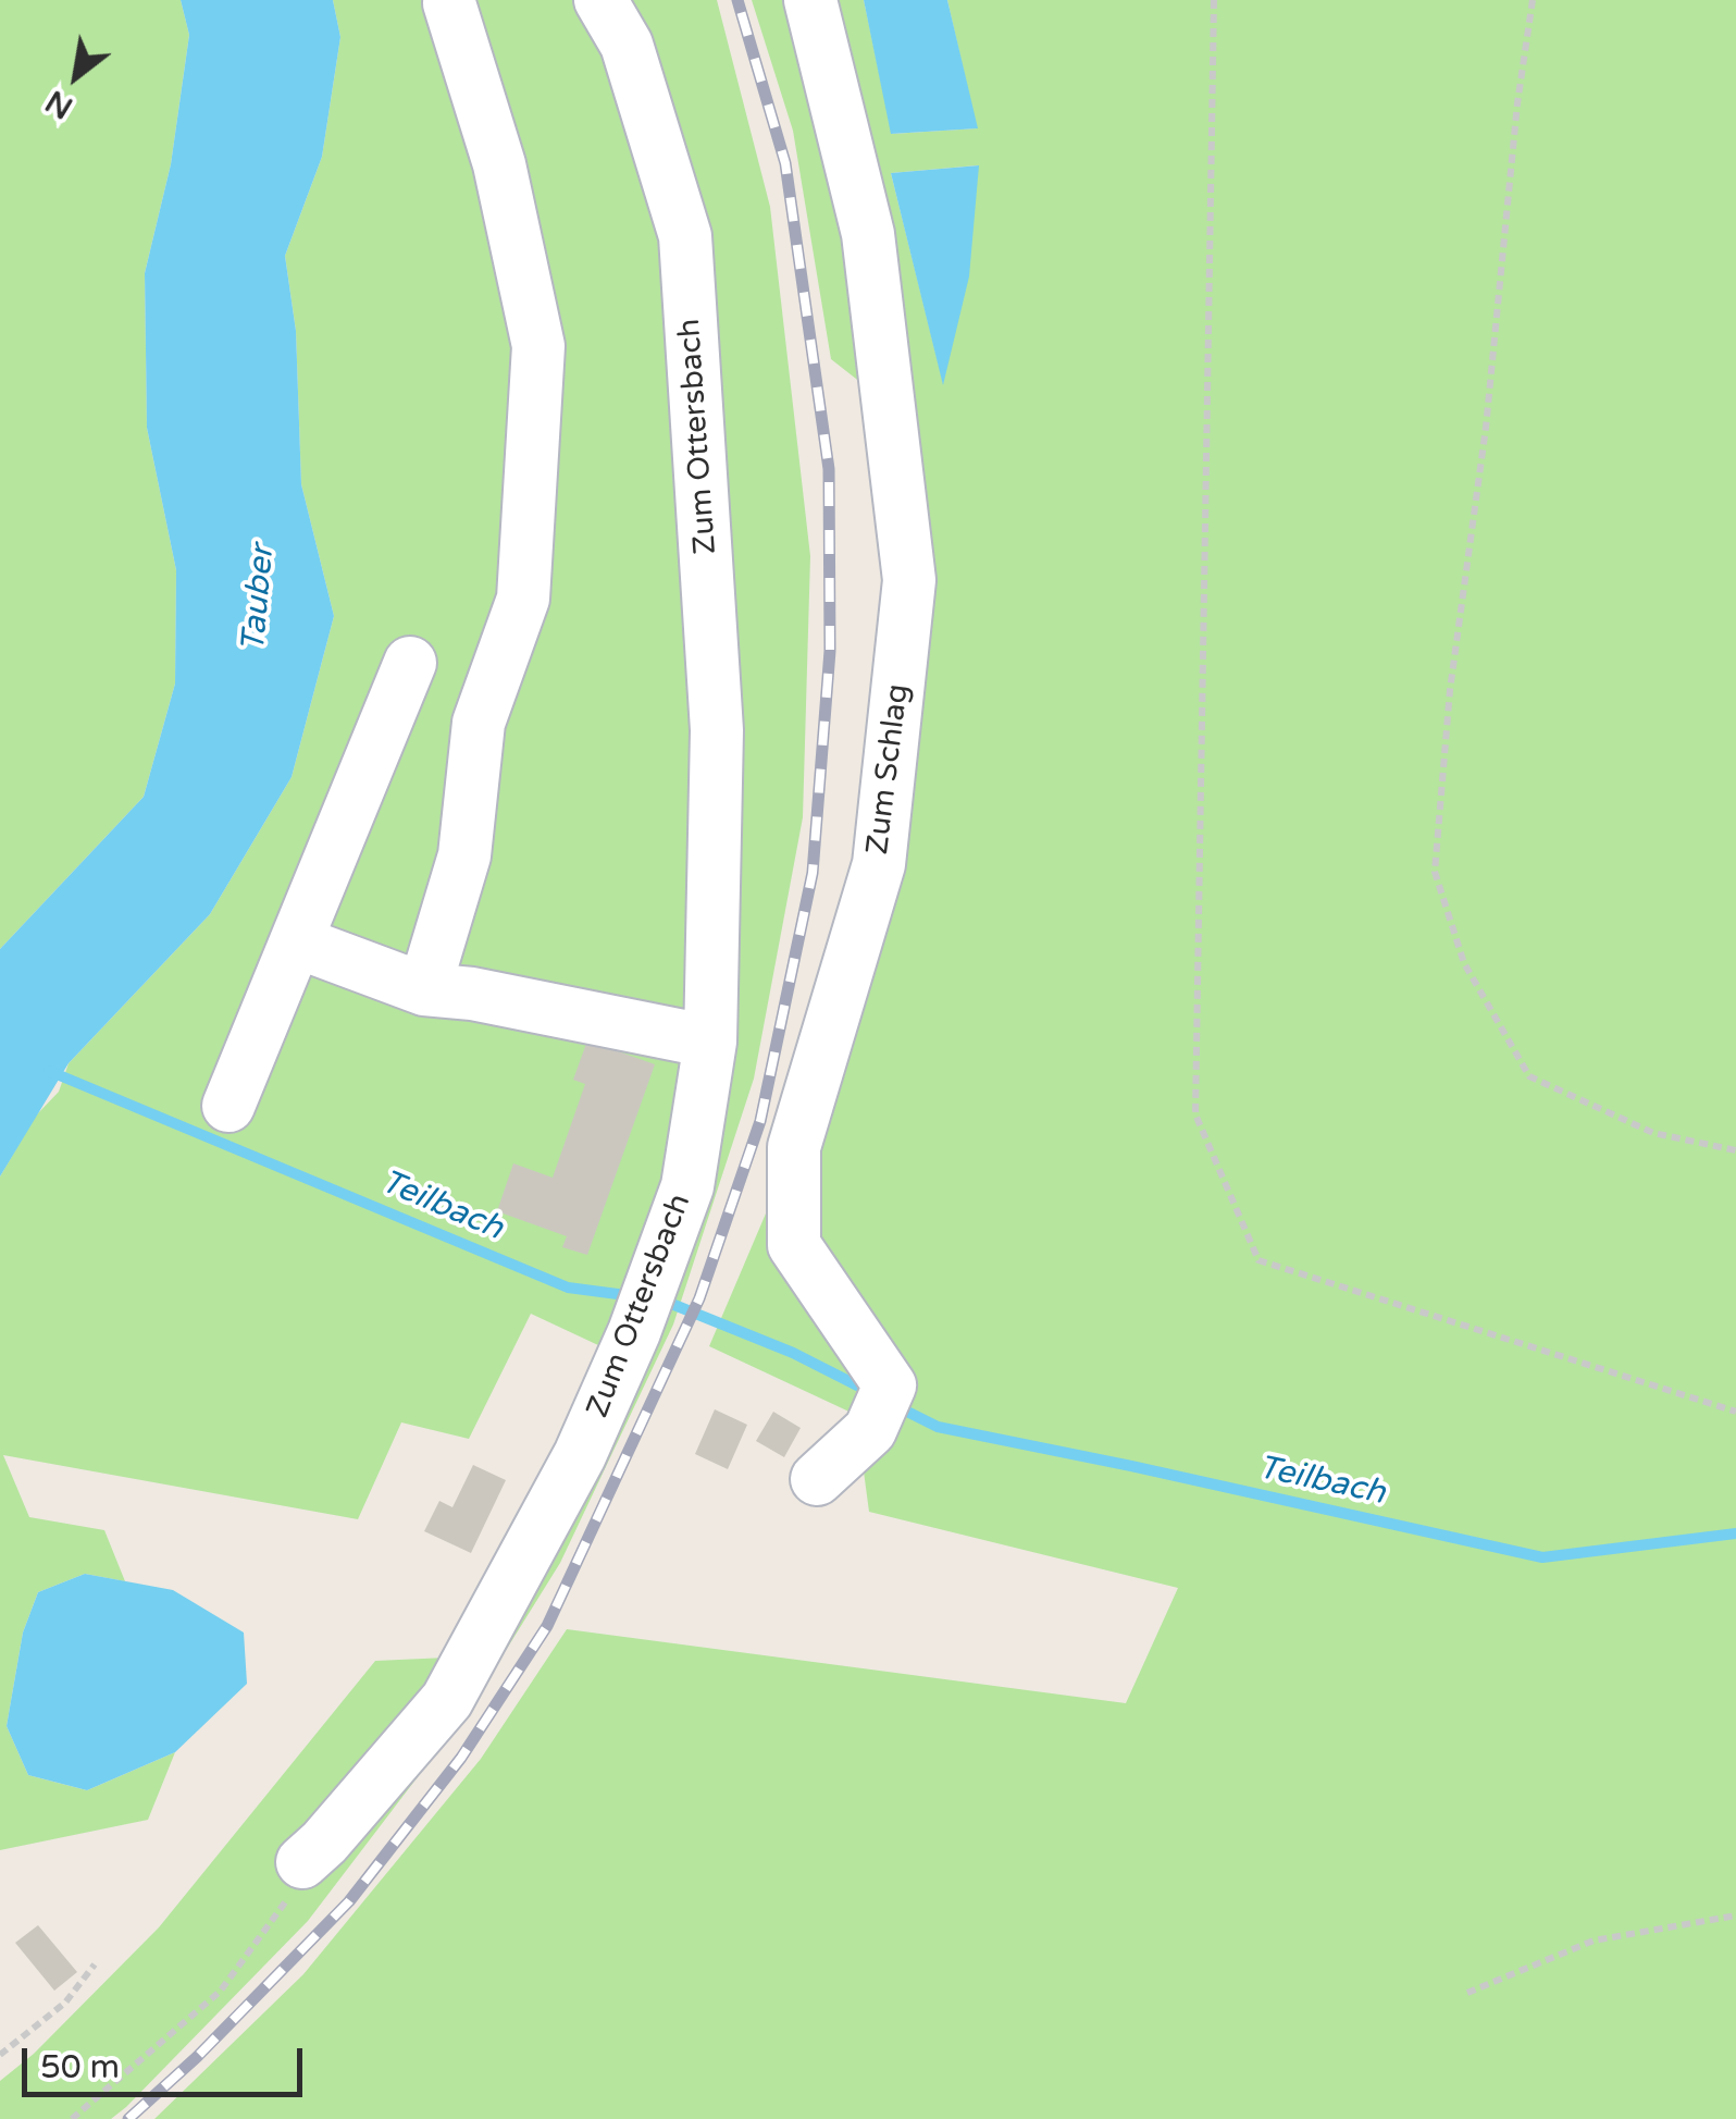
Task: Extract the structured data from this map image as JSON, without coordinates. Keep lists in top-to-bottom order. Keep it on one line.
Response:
{"streets":{"street":["Zum Ottersbach","Zum Schlag"]},"water":["Tauber","Teilbach"],"scale_bar":"50 m","north":"bottom left"}
